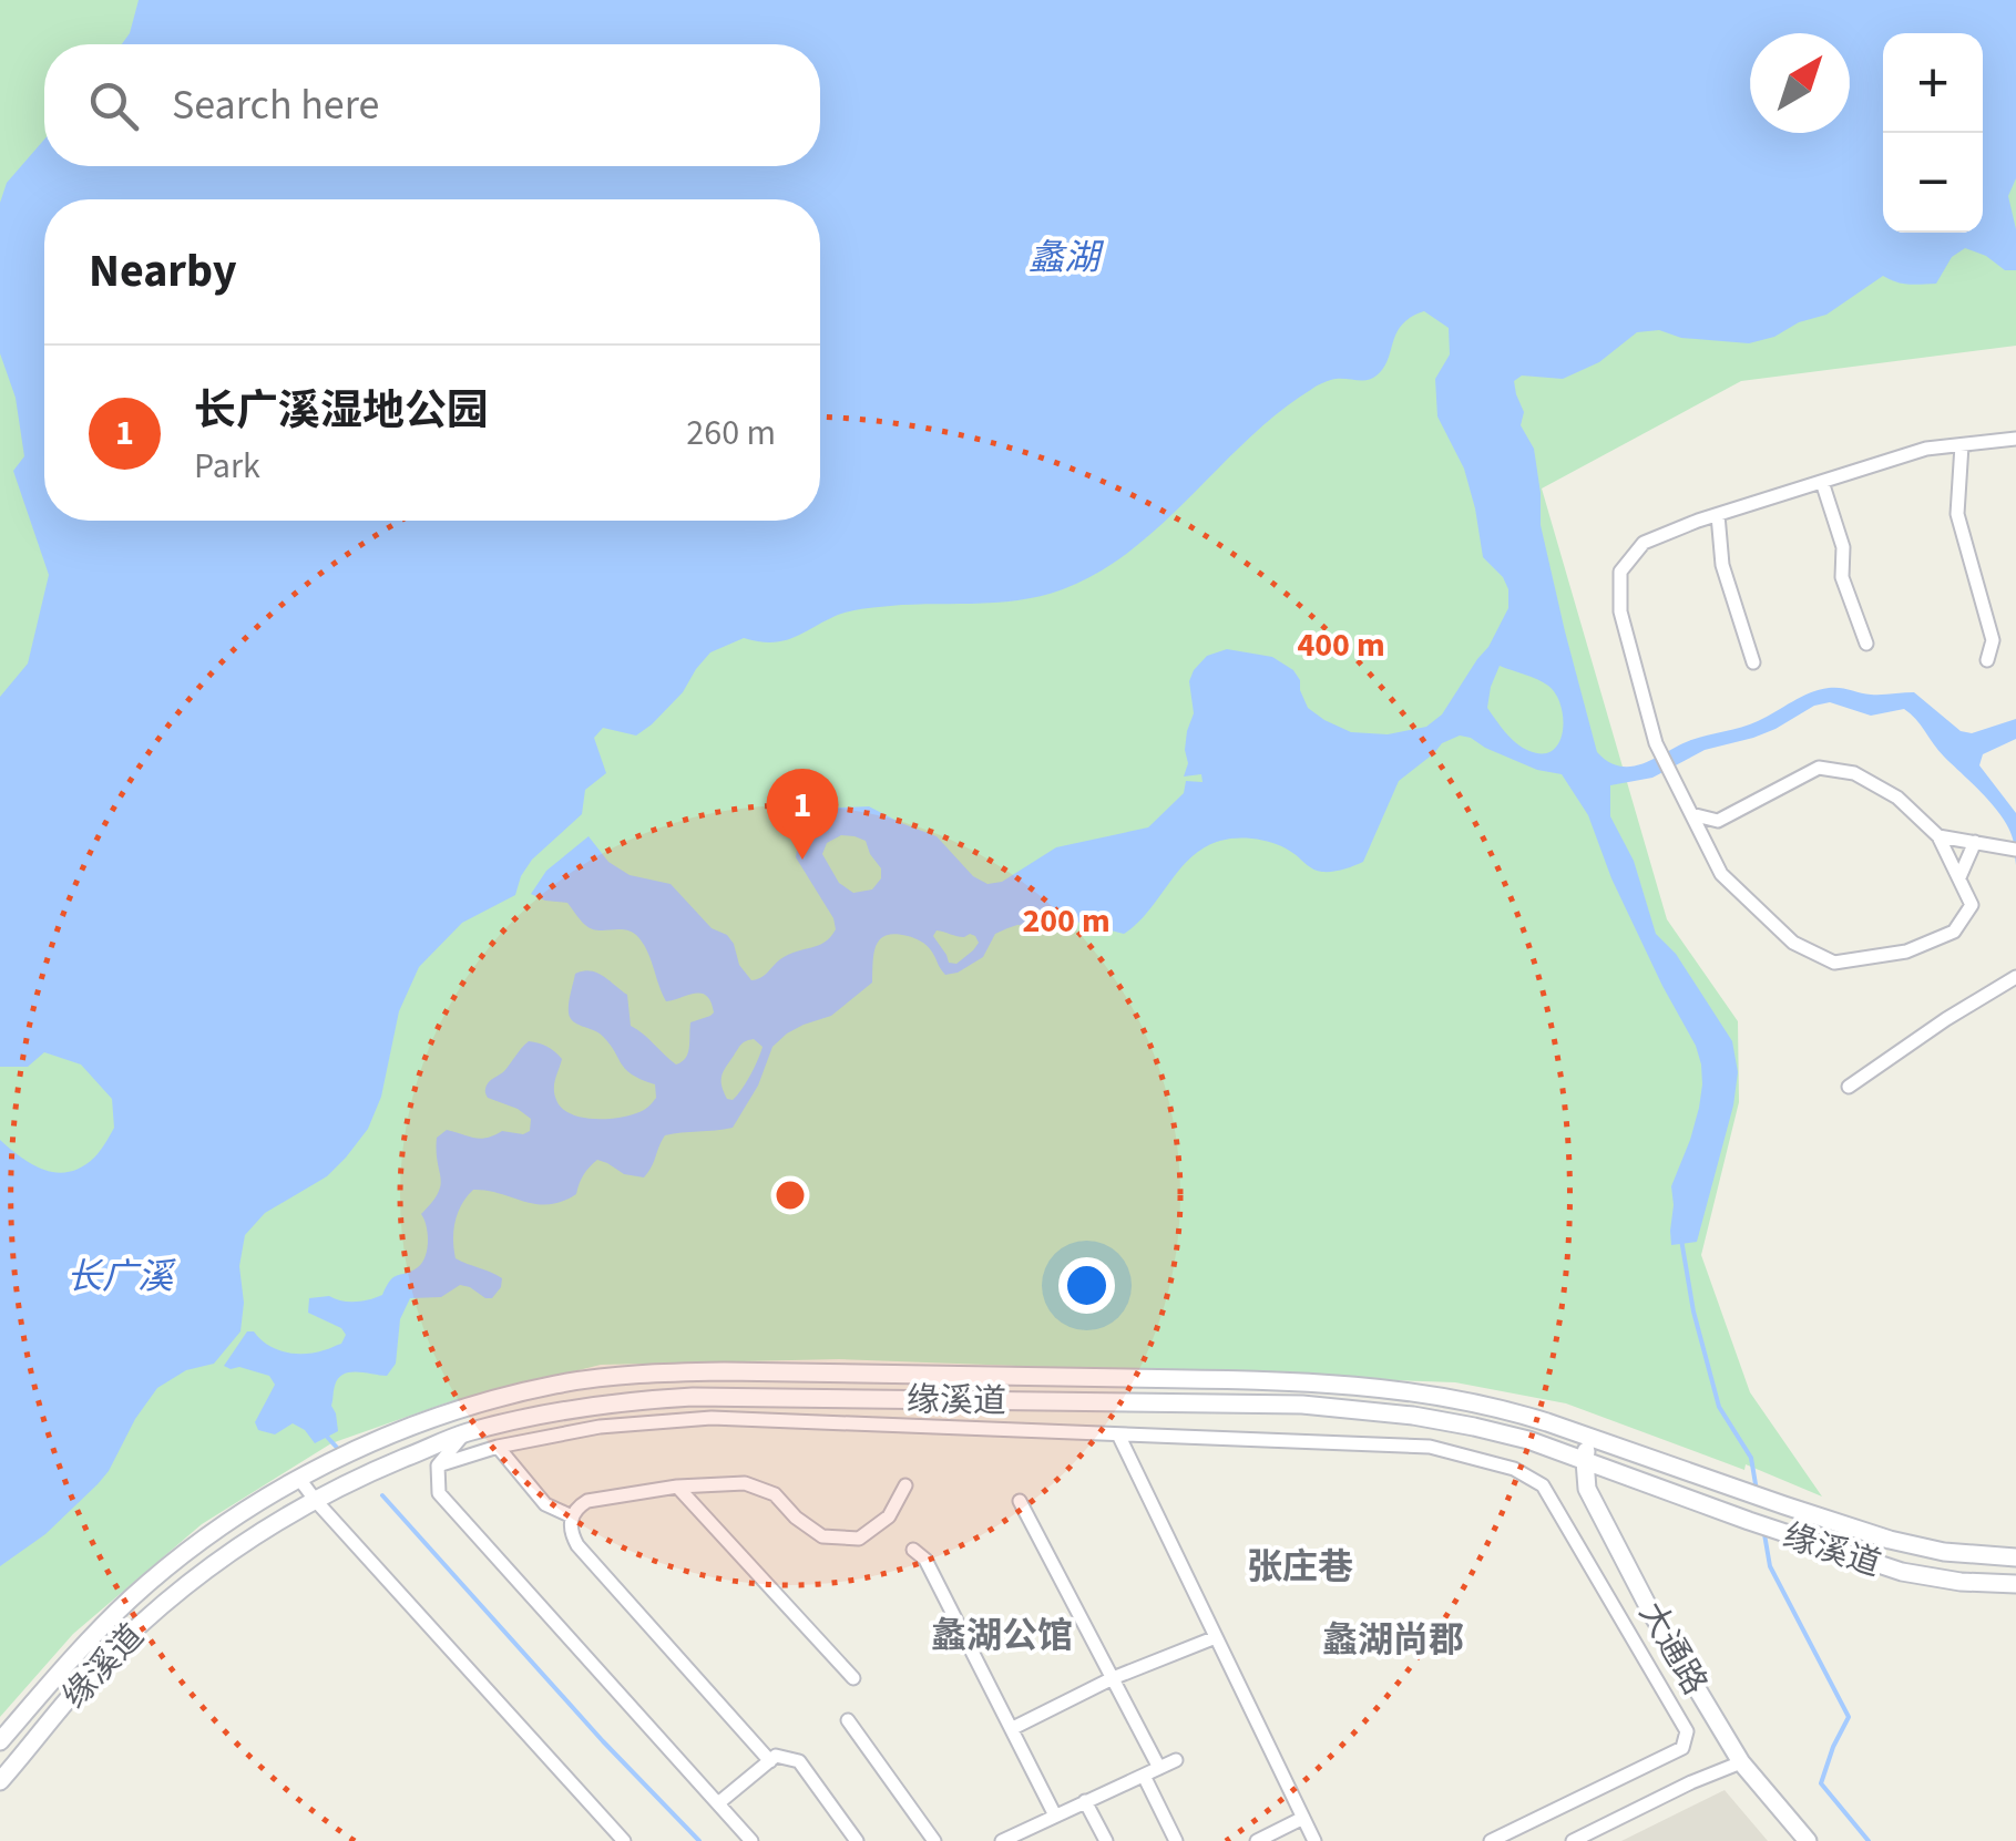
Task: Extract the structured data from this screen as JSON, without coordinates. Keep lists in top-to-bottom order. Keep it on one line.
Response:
{"streets":{"main road":["缘溪道","大通路"]},"crossings":[["缘溪道","大通路"]],"districts":["张庄巷","蠡湖公馆","蠡湖尚郡"],"water":["蠡湖","长广溪"],"north":"top right","page":{"map_buttons":["+","−"],"search":"Search here","heading":"Nearby","list":[{"mark":"1","name":"长广溪湿地公园","note":"Park","value":"260 m"}],"pins":"1"},"rings":["400 m","200 m"]}
